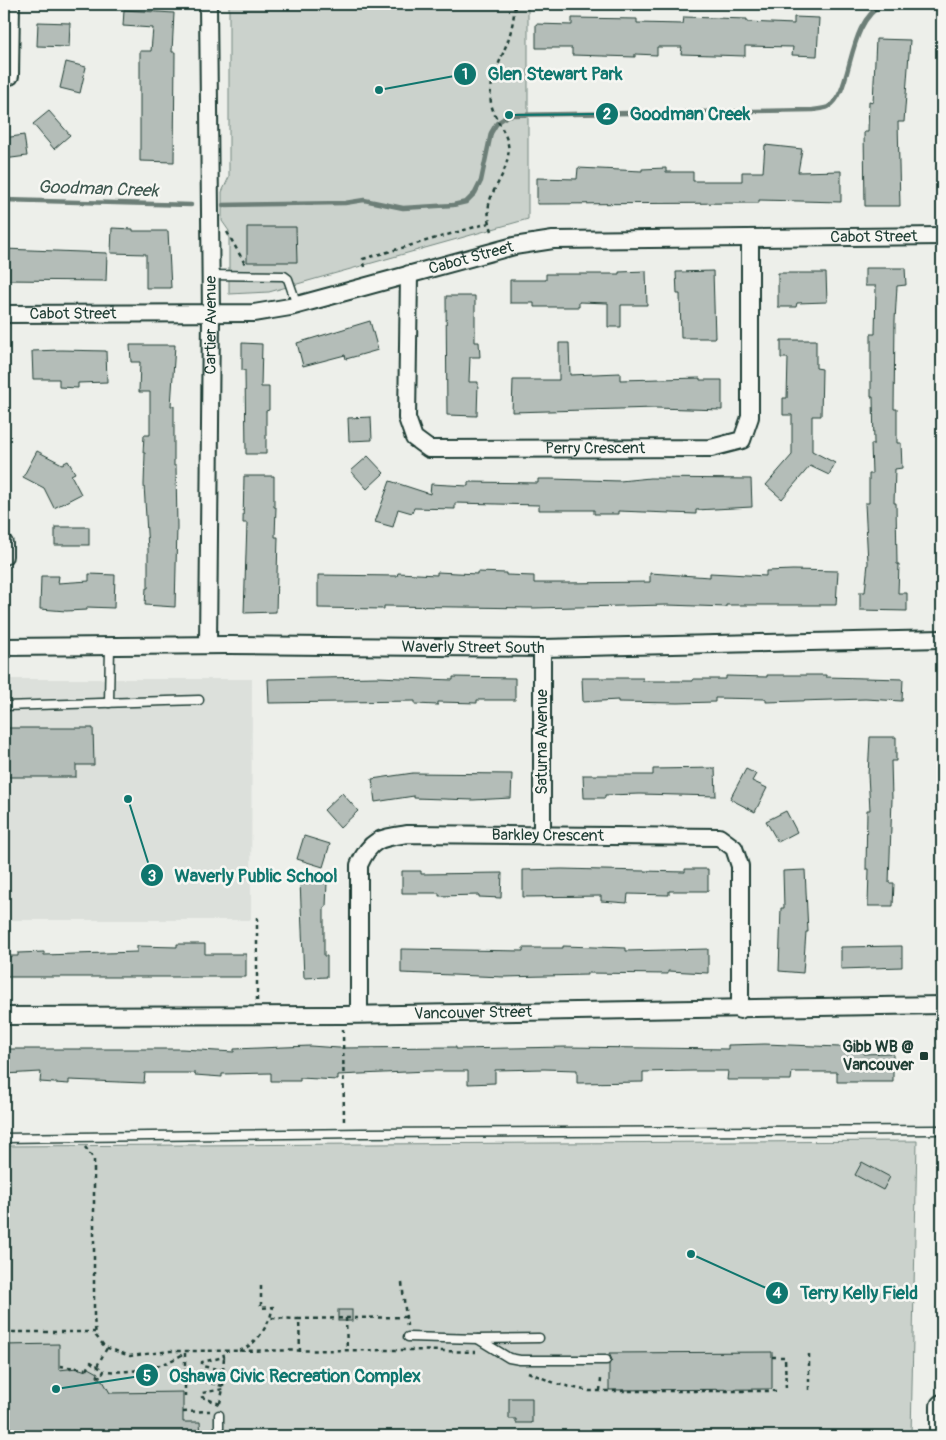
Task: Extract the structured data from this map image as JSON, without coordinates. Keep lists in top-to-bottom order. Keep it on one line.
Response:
{"streets":{"street":["Cabot Street","Cartier Avenue","Perry Crescent","Waverly Street South","Saturna Avenue","Barkley Crescent","Vancouver Street"]},"crossings":[["Cabot Street","Cartier Avenue"],["Cabot Street","Perry Crescent"],["Cartier Avenue","Waverly Street South"],["Waverly Street South","Saturna Avenue"],["Saturna Avenue","Barkley Crescent"],["Barkley Crescent","Vancouver Street"]],"water":["Goodman Creek"],"places":{"other":["Glen Stewart Park","Goodman Creek","Waverly Public School","Terry Kelly Field","Oshawa Civic Recreation Complex"],"transit":["Gibb WB @ Vancouver"]}}
